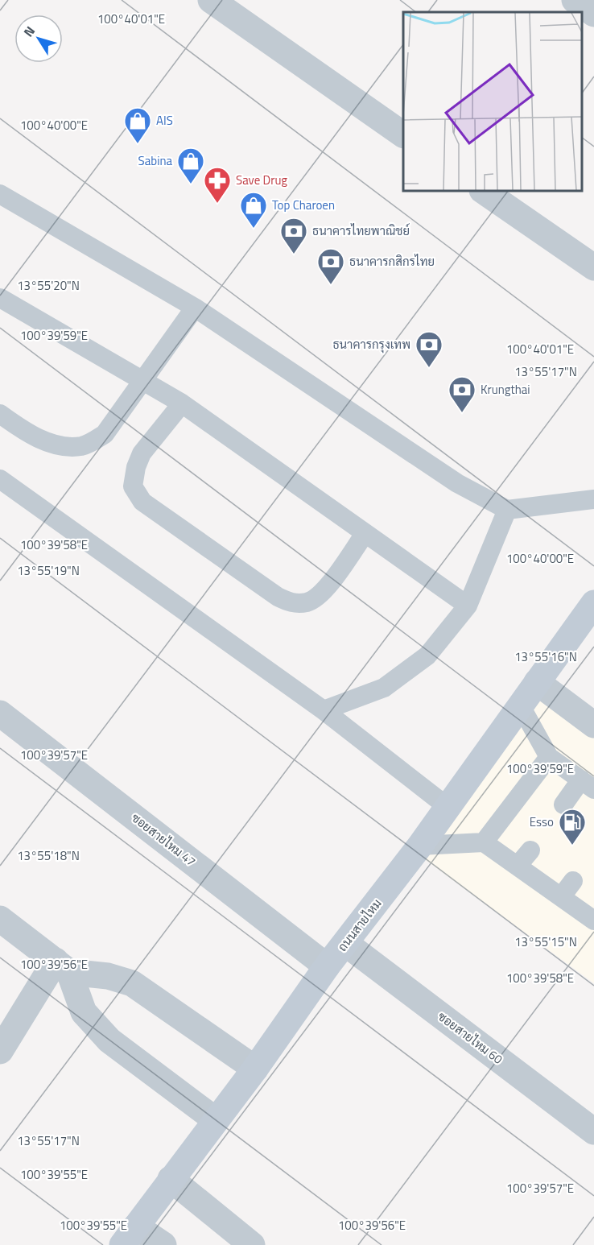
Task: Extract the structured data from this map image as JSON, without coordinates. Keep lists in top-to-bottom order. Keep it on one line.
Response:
{"streets":{"main road":["ถนนสายไหม"],"street":["ซอยสายไหม 47","ซอยสายไหม 60"]},"crossings":[["ซอยสายไหม 47","ถนนสายไหม"],["ถนนสายไหม","ซอยสายไหม 60"]],"places":{"shop":["AIS","Sabina","Top Charoen"],"pharmacy":["Save Drug"],"bank":["ธนาคารไทยพาณิชย์","ธนาคารกสิกรไทย","ธนาคารกรุงเทพ","Krungthai"],"fuel station":["Esso"]},"north":"top left","coordinates":["100°40'01\"E","100°40'00\"E","13°55'20\"N","100°39'59\"E","13°55'17\"N","100°39'58\"E","13°55'19\"N","13°55'16\"N","100°39'57\"E","13°55'18\"N","13°55'15\"N","100°39'56\"E","100°39'55\"E"]}
